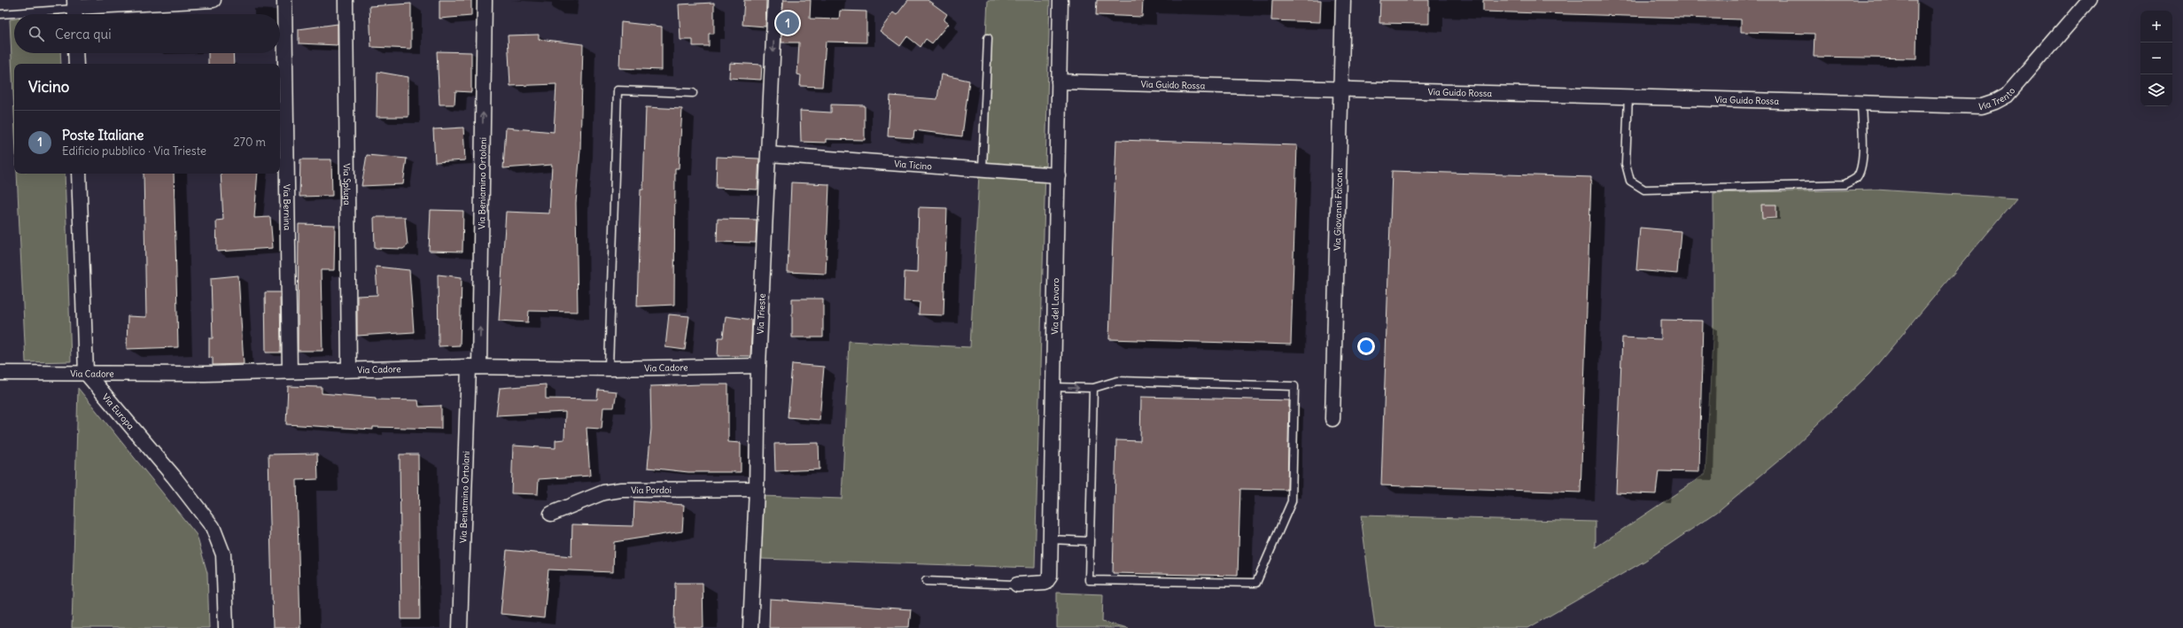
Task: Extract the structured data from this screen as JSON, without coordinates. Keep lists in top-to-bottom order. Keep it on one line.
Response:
{"streets":{"street":["Via Guido Rossa","Via Trento","Via Ticino","Via Beniamino Ortolani","Via Spluga","Via Bernina","Via Giovanni Falcone","Via del Lavoro","Via Trieste","Via Cadore","Via Europa","Via Pordoi"]},"crossings":[["Via Guido Rossa","Via Trento"],["Via Guido Rossa","Via Giovanni Falcone"],["Via Guido Rossa","Via del Lavoro"],["Via Ticino","Via del Lavoro"],["Via Ticino","Via Trieste"],["Via Beniamino Ortolani","Via Cadore"],["Via Spluga","Via Cadore"],["Via Bernina","Via Cadore"],["Via Trieste","Via Cadore"],["Via Trieste","Via Pordoi"],["Via Cadore","Via Europa"]],"one_way":["Via Beniamino Ortolani"],"page":{"pins":"1","map_buttons":["+","−"],"search":"Cerca qui","heading":"Vicino","list":[{"mark":"1","name":"Poste Italiane","note":"Edificio pubblico · Via Trieste","value":"270 m"}]}}
